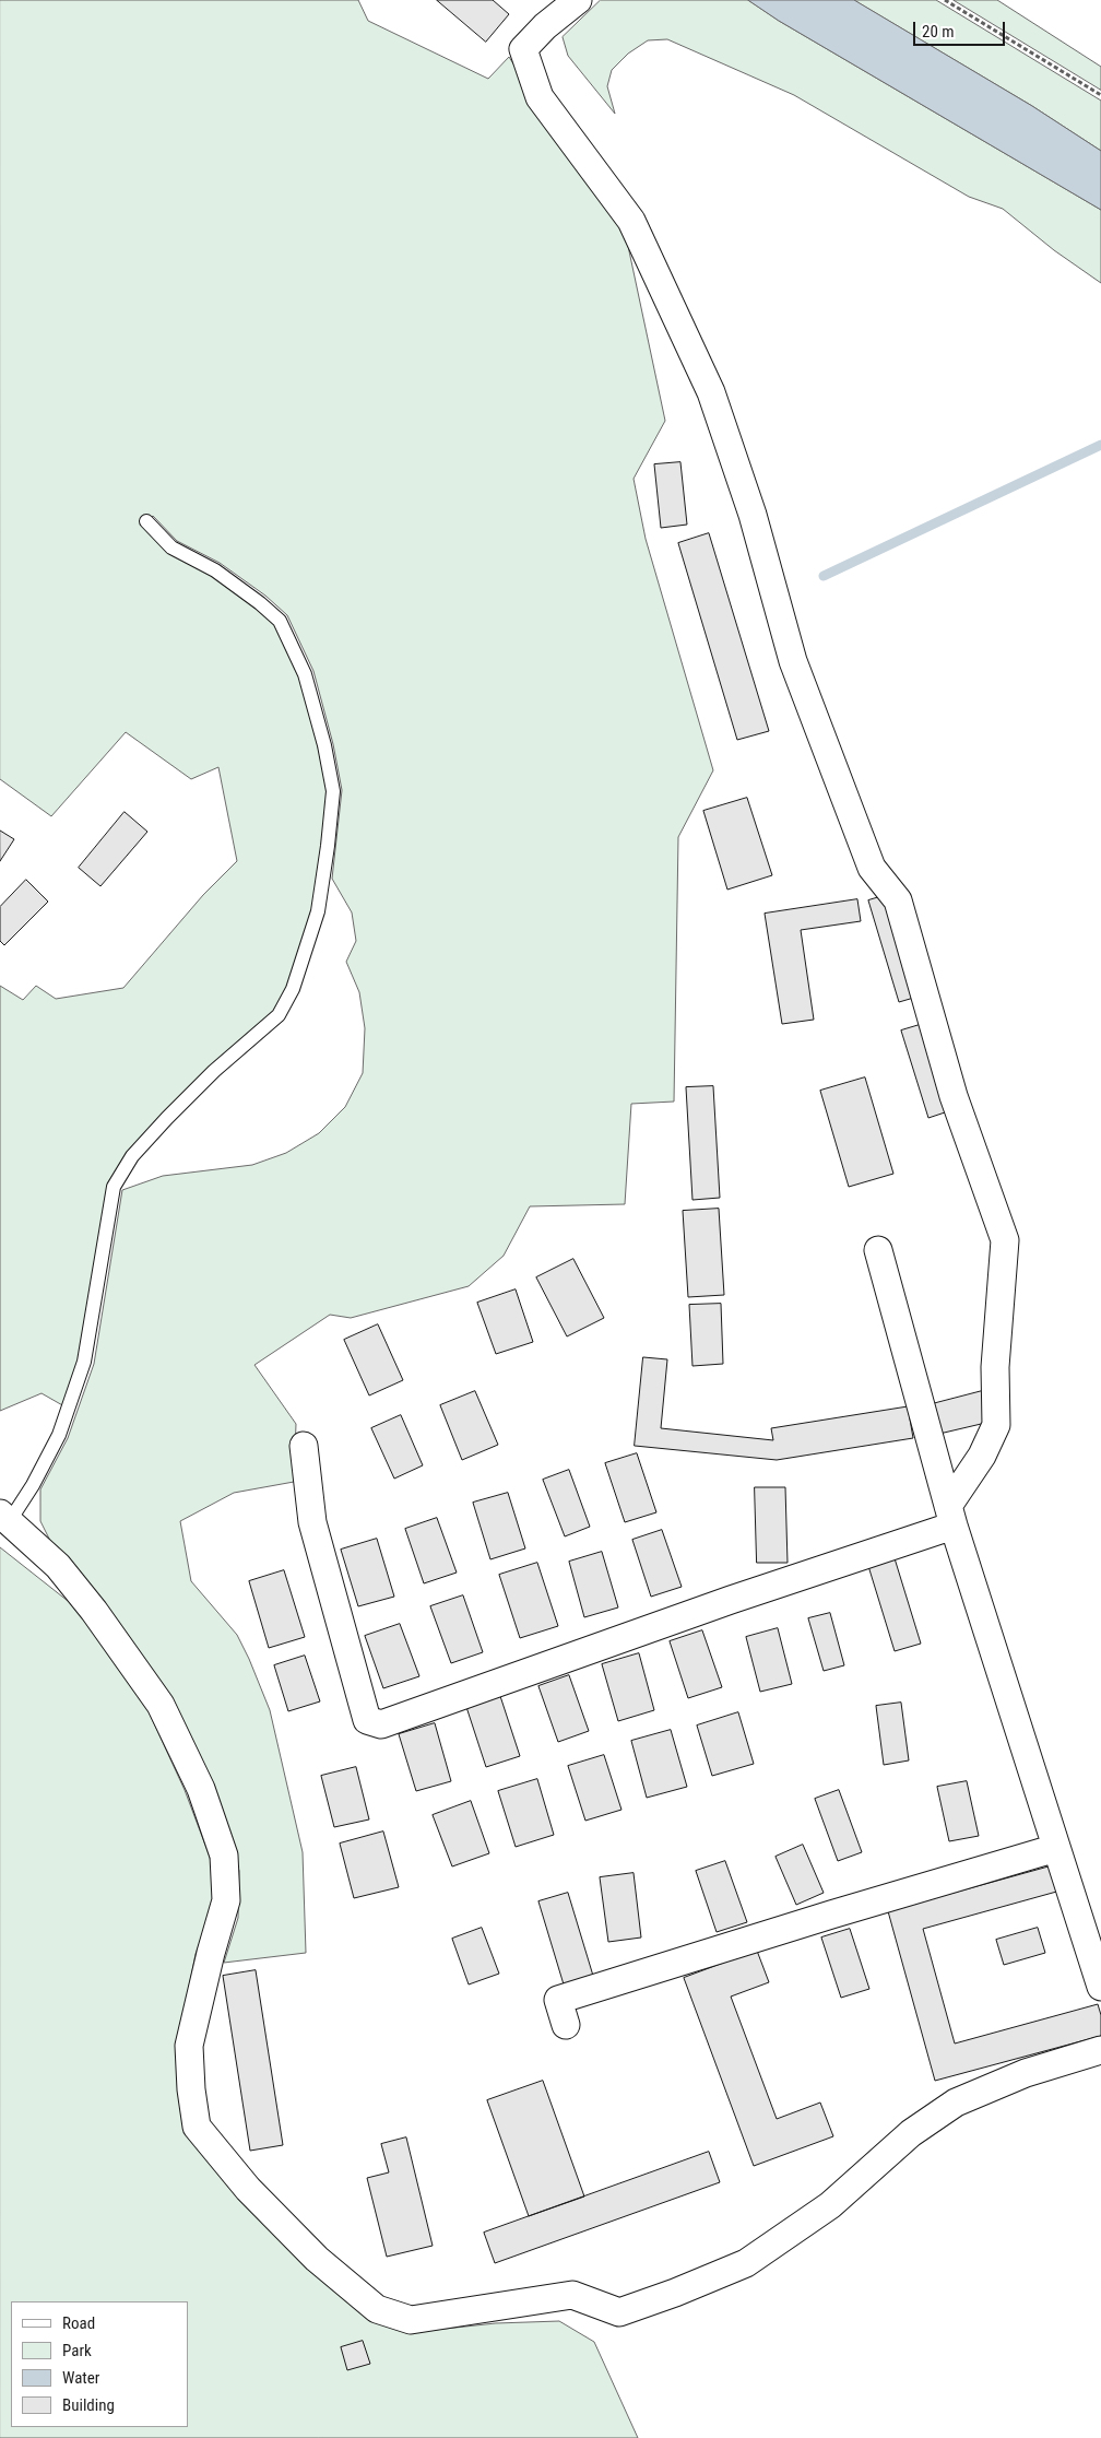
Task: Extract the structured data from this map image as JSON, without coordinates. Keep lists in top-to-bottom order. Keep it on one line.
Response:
{"legend":["Road","Park","Water","Building"],"scale_bar":"20 m"}
